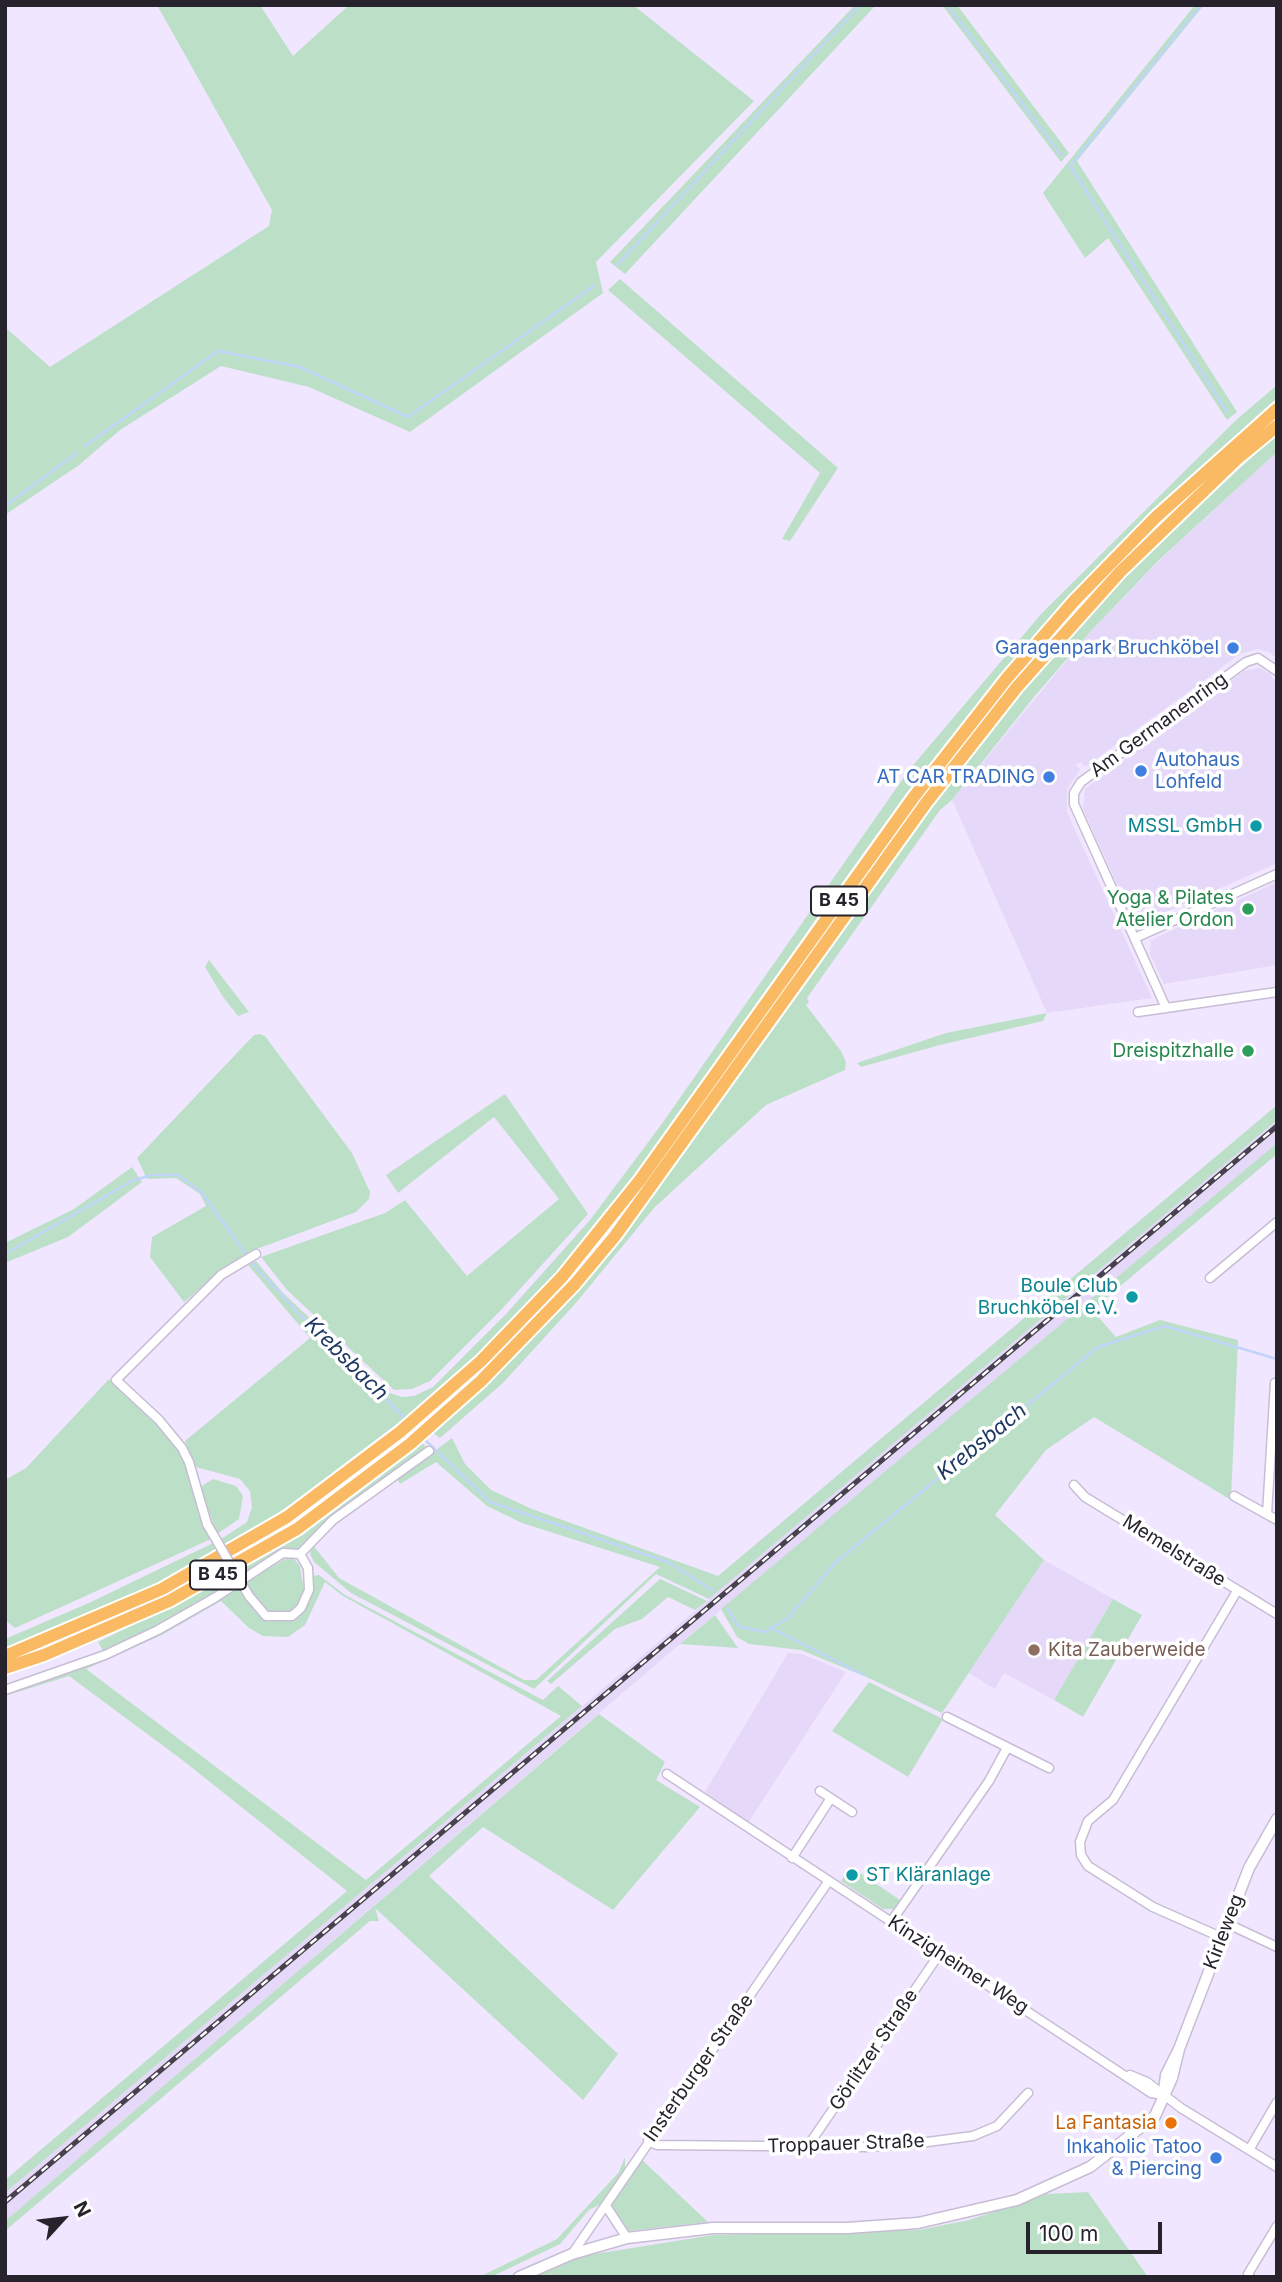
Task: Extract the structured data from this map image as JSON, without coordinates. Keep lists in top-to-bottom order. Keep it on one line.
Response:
{"streets":{"highway":["B 45"],"street":["Am Germanenring","Memelstraße","Kirleweg","Kinzigheimer Weg","Görlitzer Straße","Insterburger Straße","Troppauer Straße"]},"crossings":[["Kirleweg","Kinzigheimer Weg"],["Kirleweg","Insterburger Straße"],["Kinzigheimer Weg","Görlitzer Straße"],["Kinzigheimer Weg","Insterburger Straße"],["Görlitzer Straße","Troppauer Straße"],["Insterburger Straße","Troppauer Straße"]],"water":["Krebsbach"],"places":["Garagenpark Bruchköbel","Autohaus Lohfeld","AT CAR TRADING","MSSL GmbH","Yoga & Pilates Atelier Ordon","Dreispitzhalle","Boule Club Bruchköbel e.V.","Kita Zauberweide","ST Kläranlage","La Fantasia","Inkaholic Tatoo & Piercing"],"scale_bar":"100 m","north":"top right"}
